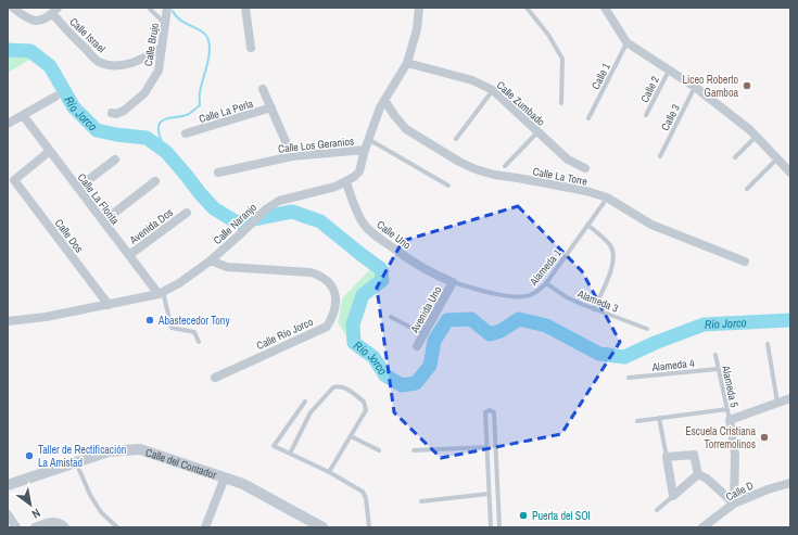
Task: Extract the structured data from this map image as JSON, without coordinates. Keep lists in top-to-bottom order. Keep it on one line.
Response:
{"streets":{"street":["Calle Israel","Calle Brujo","Calle Zumbado","Calle La Perla","Calle Los Geranios","Calle La Torre","Calle La Florita","Calle Naranjo","Avenida Dos","Calle Uno","Calle Dos","Avenida Uno","Calle Río Jorco","Calle del Contador","Calle D"],"lane":["Calle 1","Calle 2","Calle 3","Alameda 1","Alameda 3","Alameda 4","Alameda 5"]},"crossings":[["Calle Israel","Calle Brujo"],["Calle Zumbado","Calle Naranjo"],["Calle Los Geranios","Calle Naranjo"],["Calle La Torre","Calle Naranjo"],["Calle La Florita","Calle Naranjo"],["Calle La Florita","Avenida Dos"],["Calle La Florita","Calle Dos"],["Calle Naranjo","Calle Uno"],["Calle Naranjo","Calle Dos"],["Calle Naranjo","Calle Río Jorco"],["Calle Uno","Alameda 1"],["Calle Uno","Avenida Uno"],["Alameda 1","Alameda 3"],["Alameda 1","Avenida Uno"],["Alameda 4","Alameda 5"]],"water":["Río Jorco"],"places":["Liceo Roberto Gamboa","Abastecedor Tony","Escuela Cristiana Torremolinos","Taller de Rectificación La Amistad","Puerta del SOl"],"north":"bottom right"}
